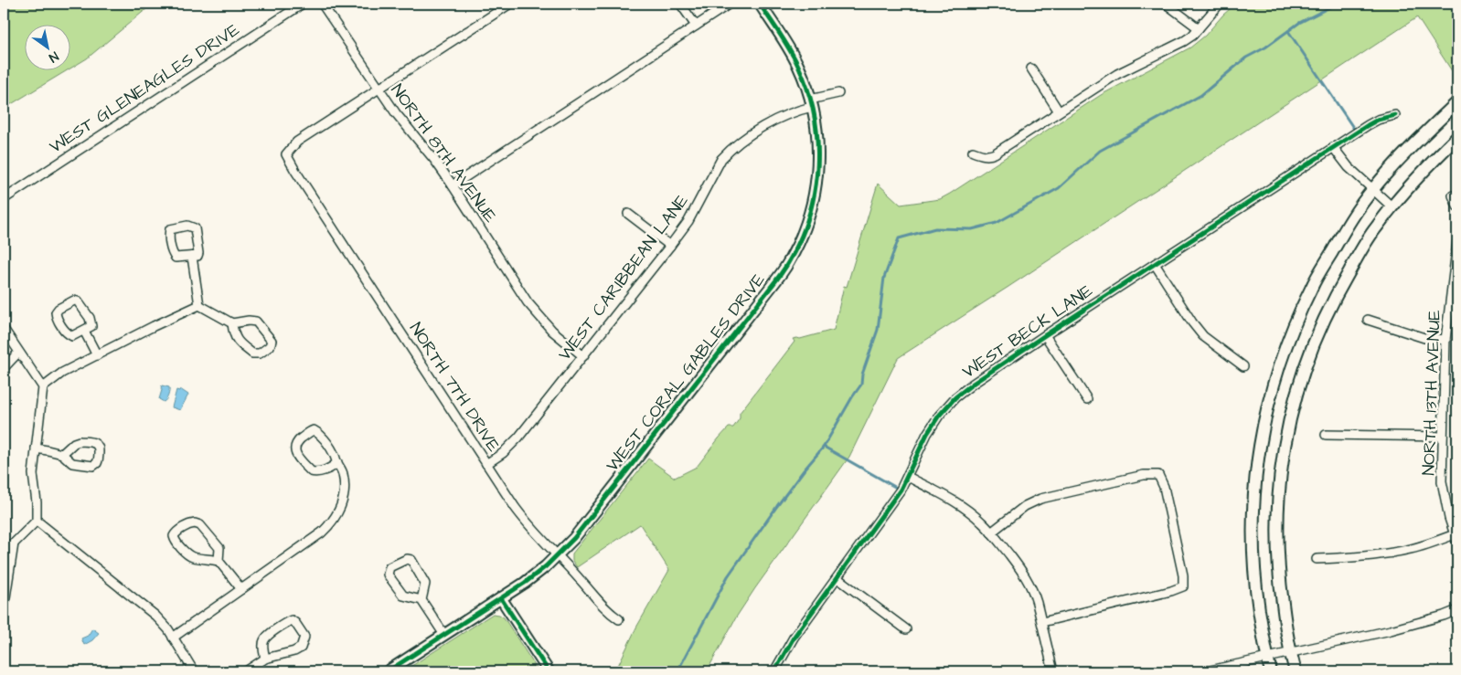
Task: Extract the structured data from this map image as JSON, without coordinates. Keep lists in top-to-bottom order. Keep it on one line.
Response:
{"streets":{"street":["WEST GLENEAGLES DRIVE","NORTH 8TH AVENUE","WEST CARIBBEAN LANE","WEST BECK LANE","WEST CORAL GABLES DRIVE","NORTH 7TH DRIVE","NORTH 13TH AVENUE"]},"crossings":[["NORTH 8TH AVENUE","WEST CARIBBEAN LANE"],["NORTH 8TH AVENUE","NORTH 7TH DRIVE"],["WEST CARIBBEAN LANE","WEST CORAL GABLES DRIVE"],["WEST CARIBBEAN LANE","NORTH 7TH DRIVE"],["WEST CORAL GABLES DRIVE","NORTH 7TH DRIVE"]],"north":"bottom right"}
